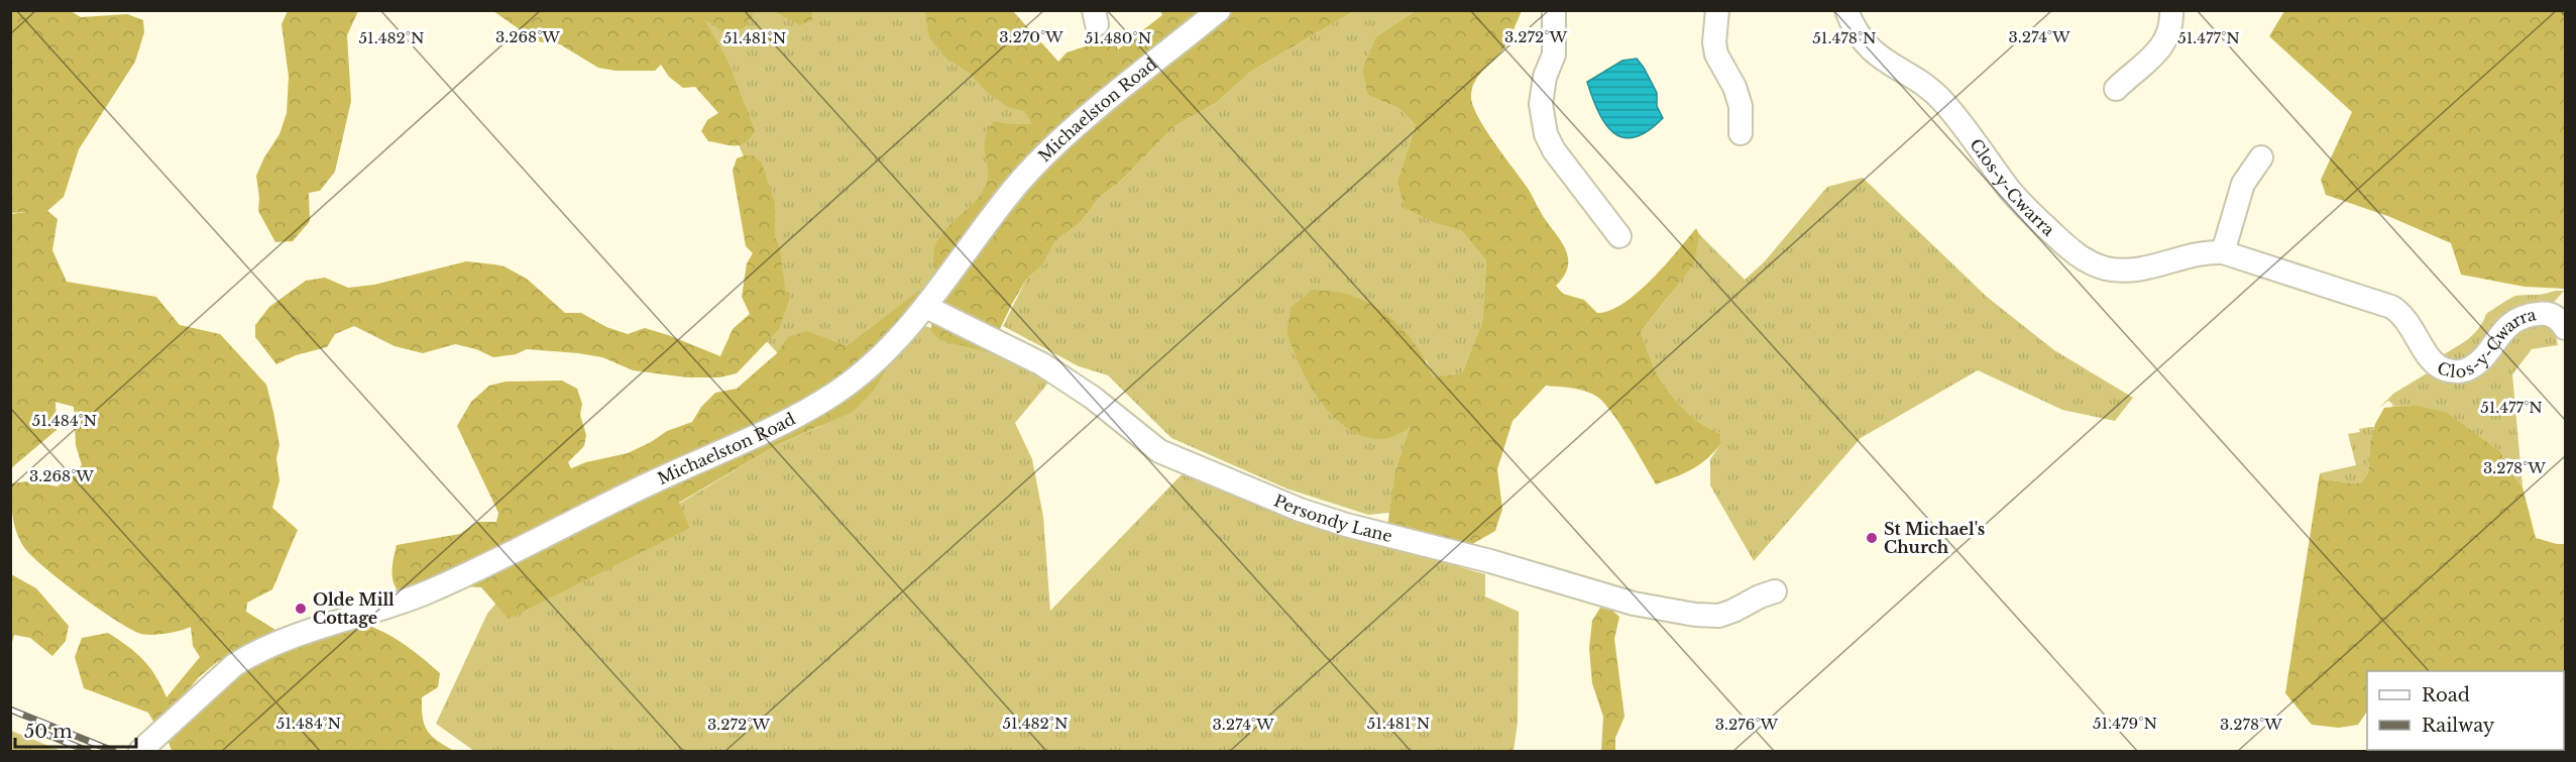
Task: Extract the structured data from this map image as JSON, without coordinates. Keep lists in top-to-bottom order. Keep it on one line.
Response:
{"streets":{"street":["Michaelston Road","Clos-y-Cwarra","Persondy Lane"]},"crossings":[["Michaelston Road","Persondy Lane"]],"places":["St Michael's Church","Olde Mill Cottage"],"legend":["Road","Railway"],"scale_bar":"50 m","coordinates":["3.268°W","3.270°W","3.272°W","3.274°W","51.482°N","51.481°N","51.480°N","51.478°N","51.477°N","51.484°N","3.278°W","51.479°N","3.276°W"]}
